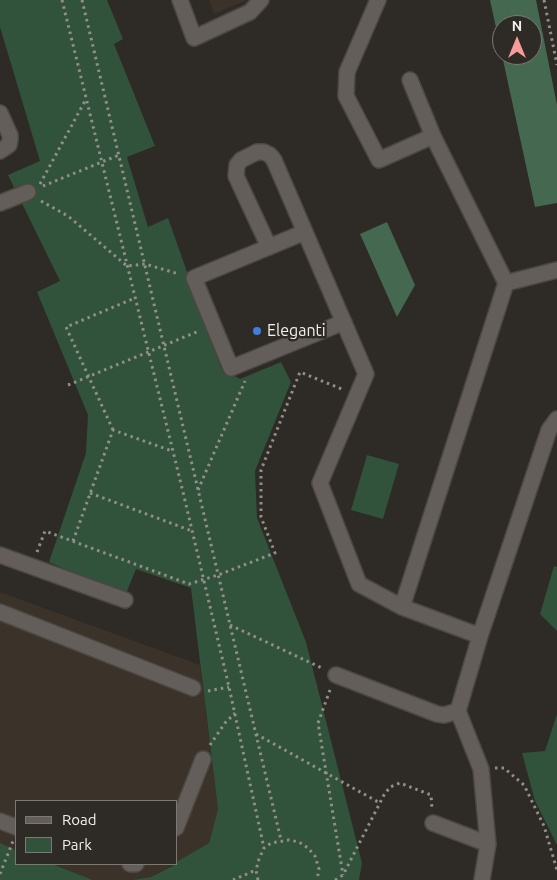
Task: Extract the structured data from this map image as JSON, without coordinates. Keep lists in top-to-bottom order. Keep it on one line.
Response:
{"places":["Eleganti"],"legend":["Road","Park"],"north":"top"}
